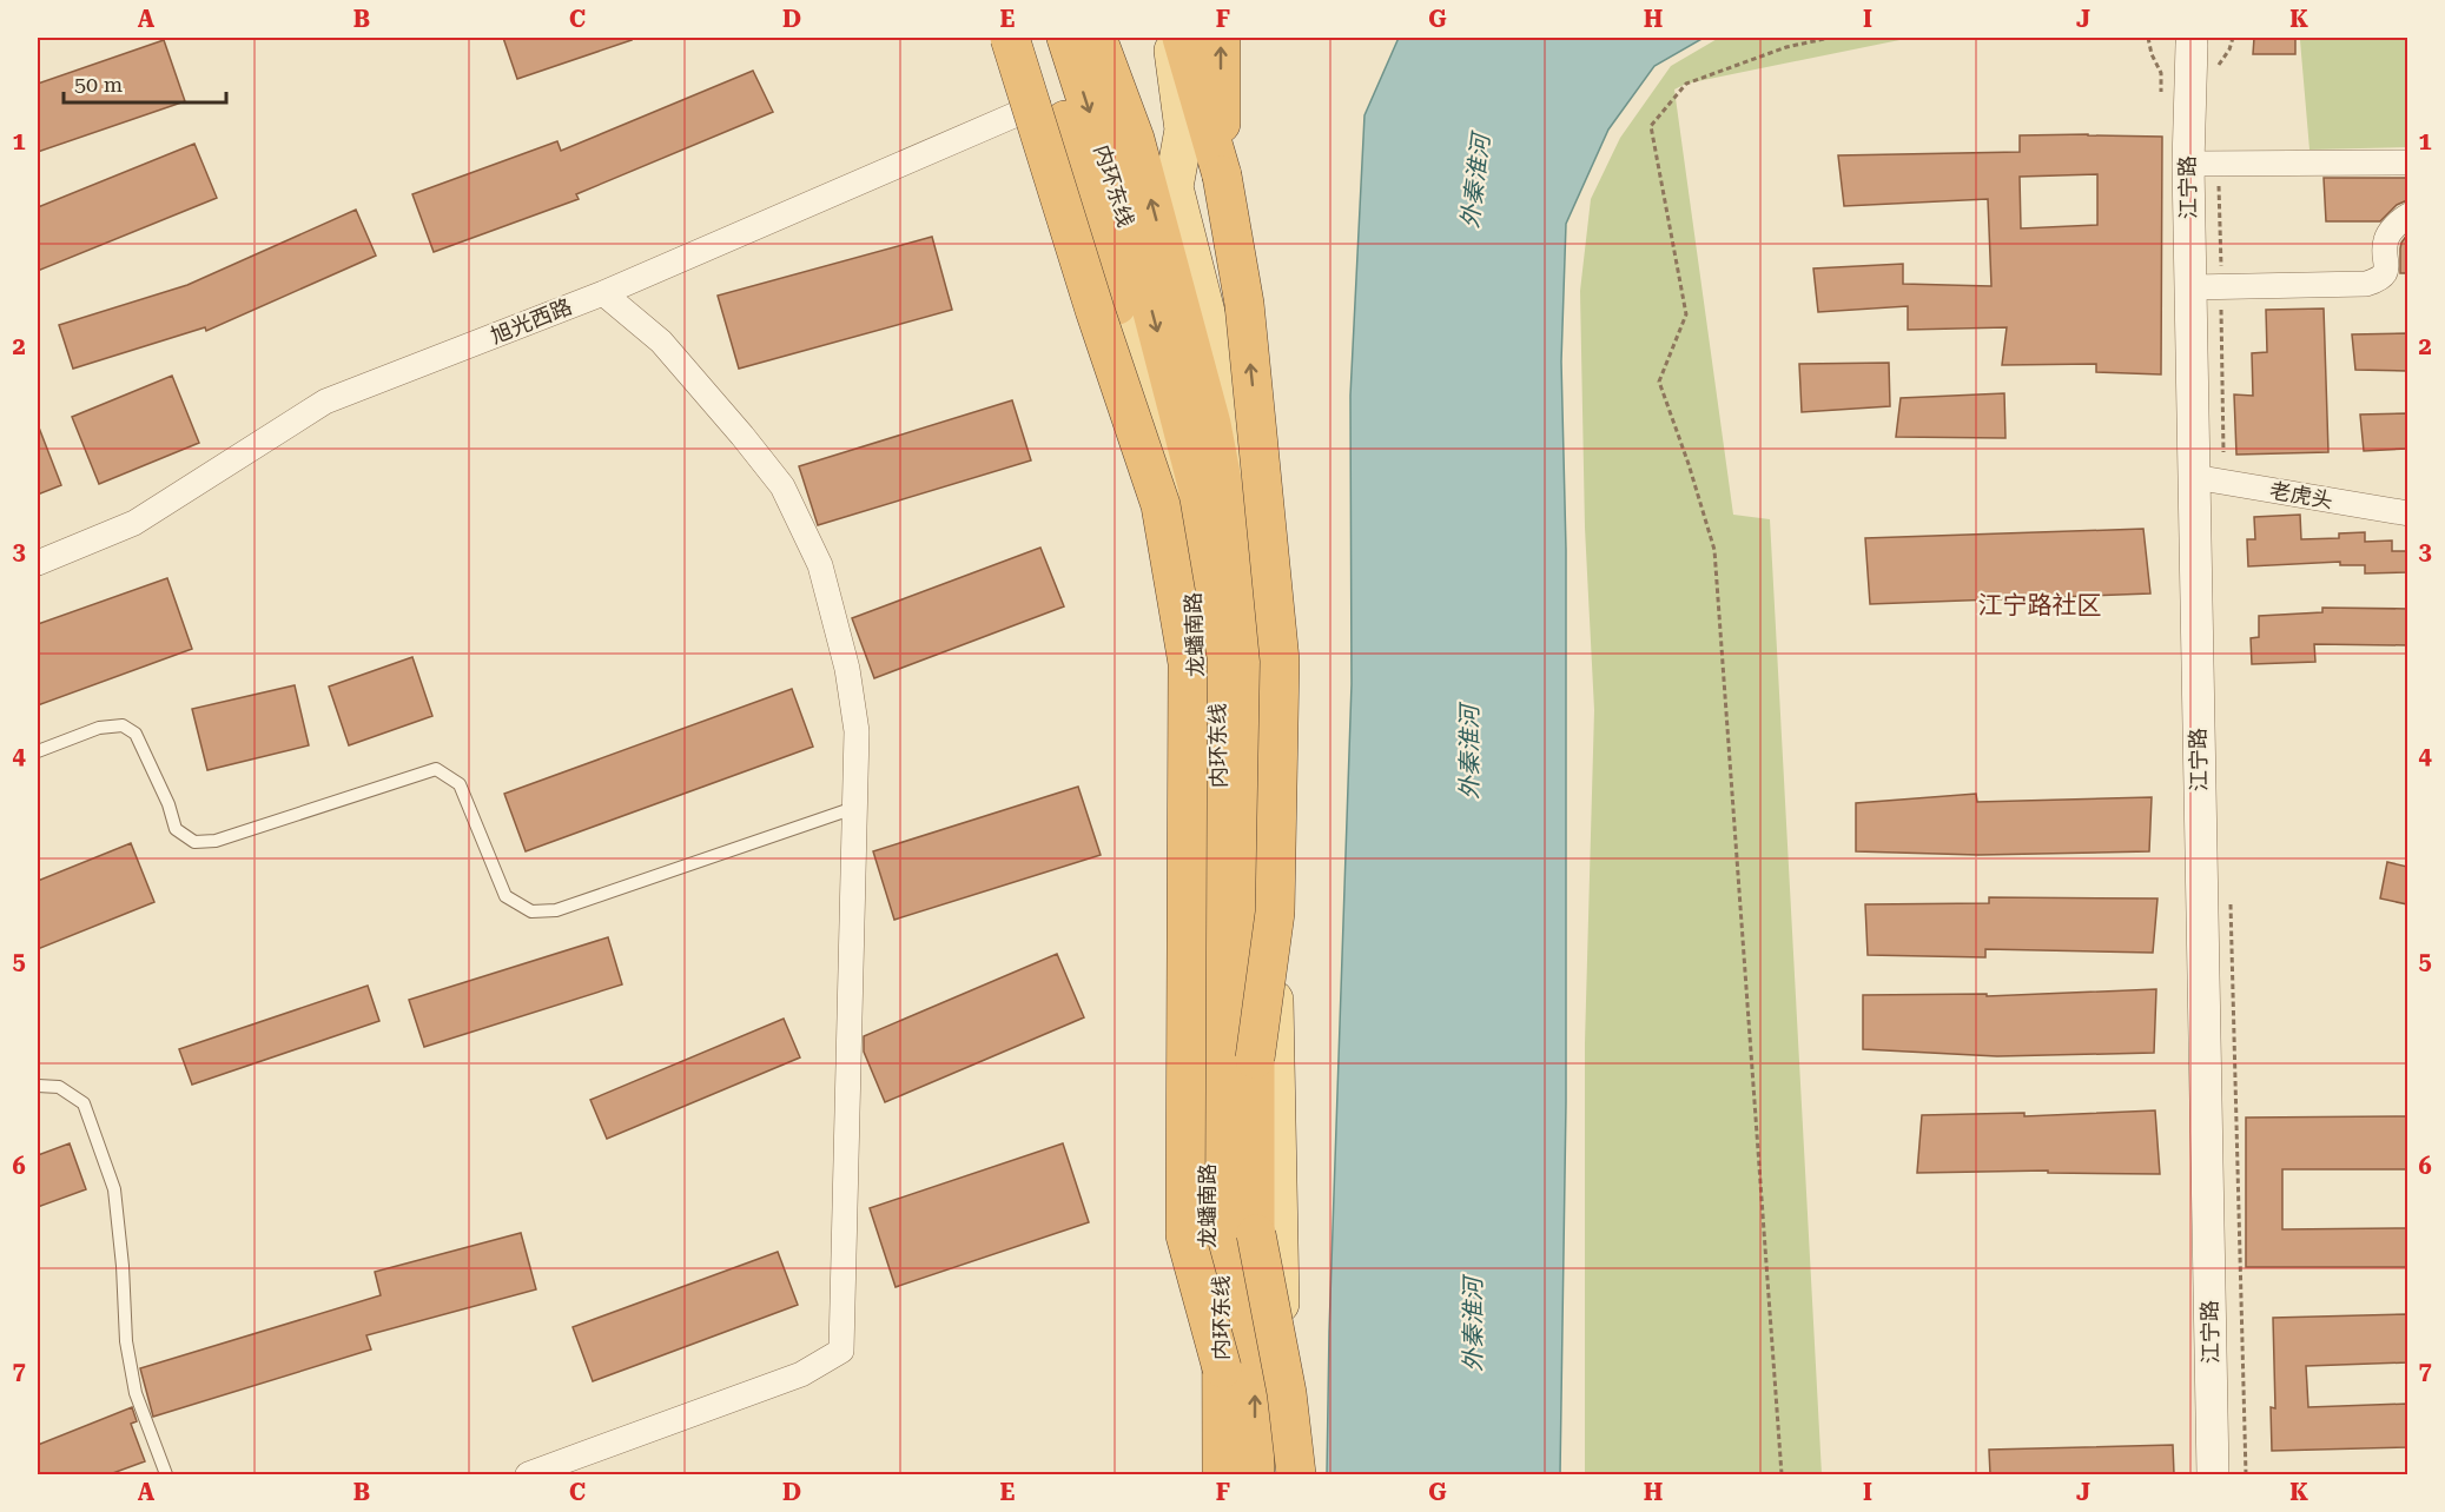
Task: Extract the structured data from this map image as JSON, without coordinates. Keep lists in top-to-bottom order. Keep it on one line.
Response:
{"streets":{"highway":["内环东线"],"main road":["龙蟠南路"],"street":["江宁路","旭光西路","老虎头"]},"crossings":[["江宁路","老虎头"],["旭光西路","龙蟠南路"]],"districts":["江宁路社区"],"water":["外秦淮河"],"scale_bar":"50 m","grid":{"columns":["A","B","C","D","E","F","G","H","I","J","K"],"rows":["1","2","3","4","5","6","7"]}}
